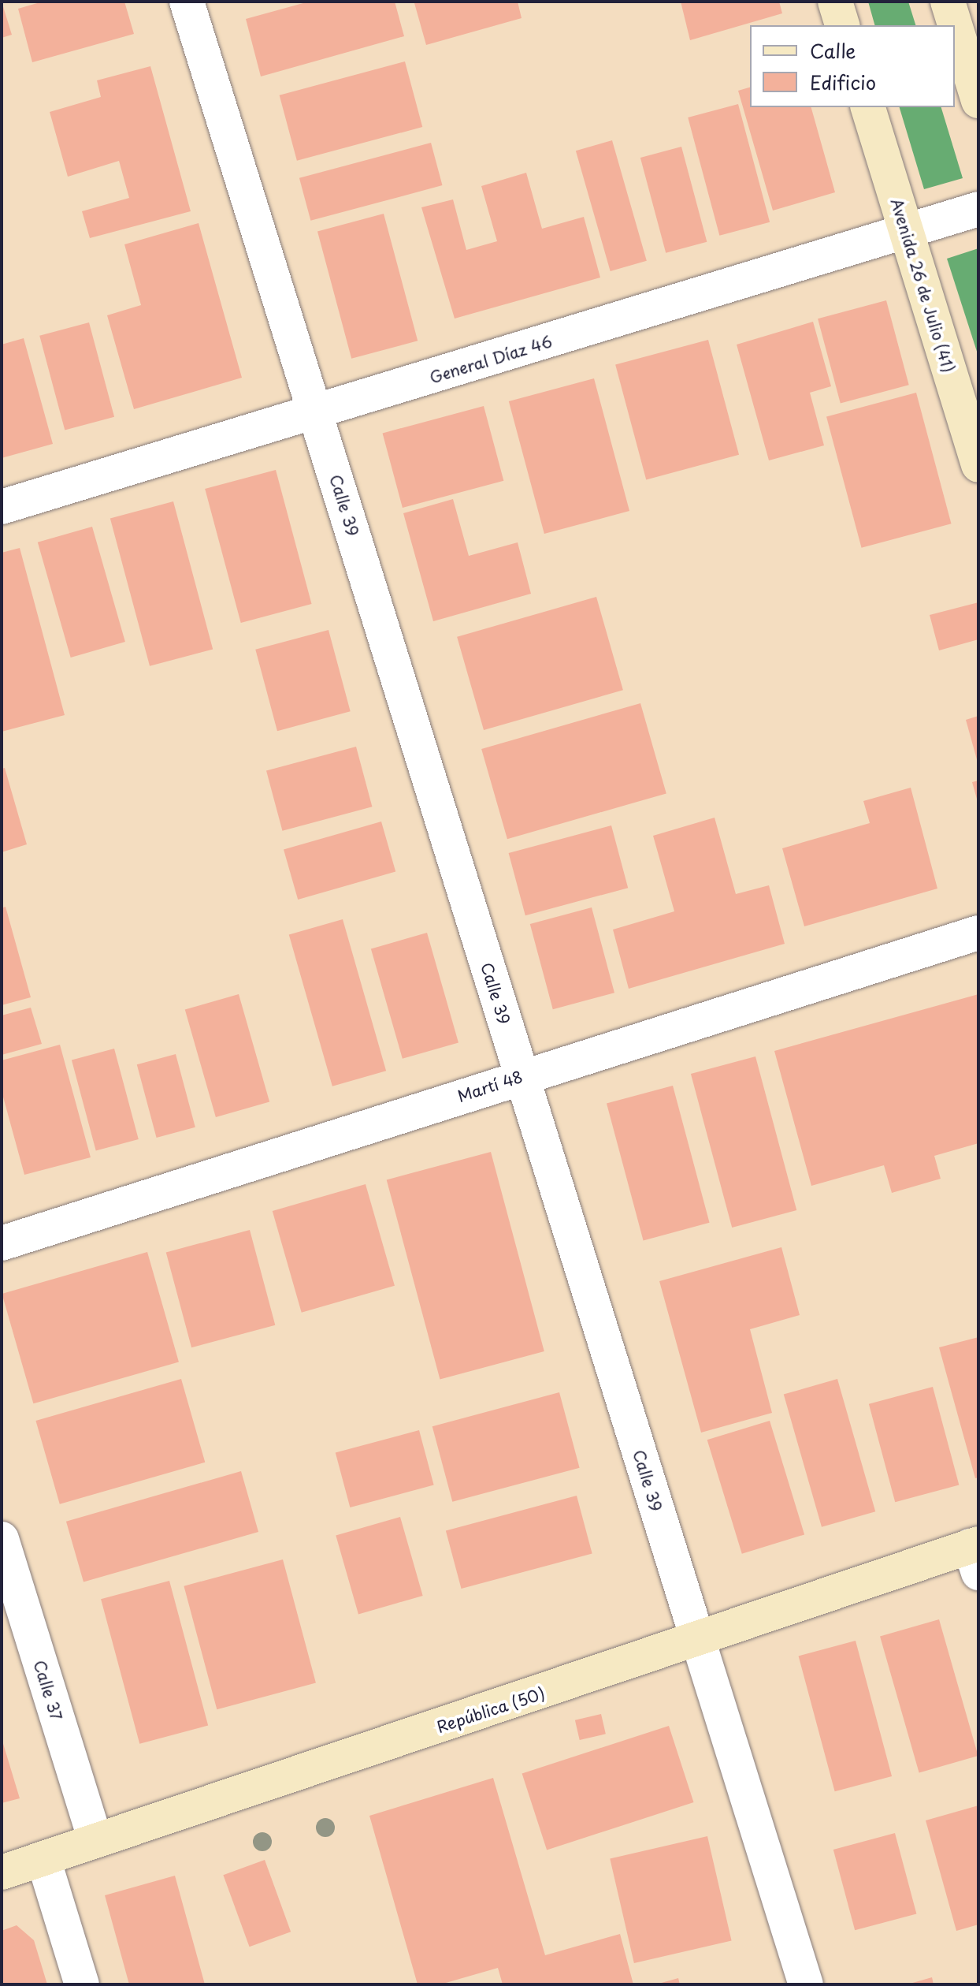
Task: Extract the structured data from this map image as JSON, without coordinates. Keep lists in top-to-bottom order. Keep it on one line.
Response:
{"streets":{"main road":["Avenida 26 de Julio (41)","República (50)"],"street":["General Díaz 46","Calle 39","Martí 48","Calle 37"]},"crossings":[["Avenida 26 de Julio (41)","General Díaz 46"],["General Díaz 46","Calle 39"],["Calle 39","Martí 48"],["Calle 39","República (50)"],["Calle 37","República (50)"]],"legend":["Calle","Edificio"]}
